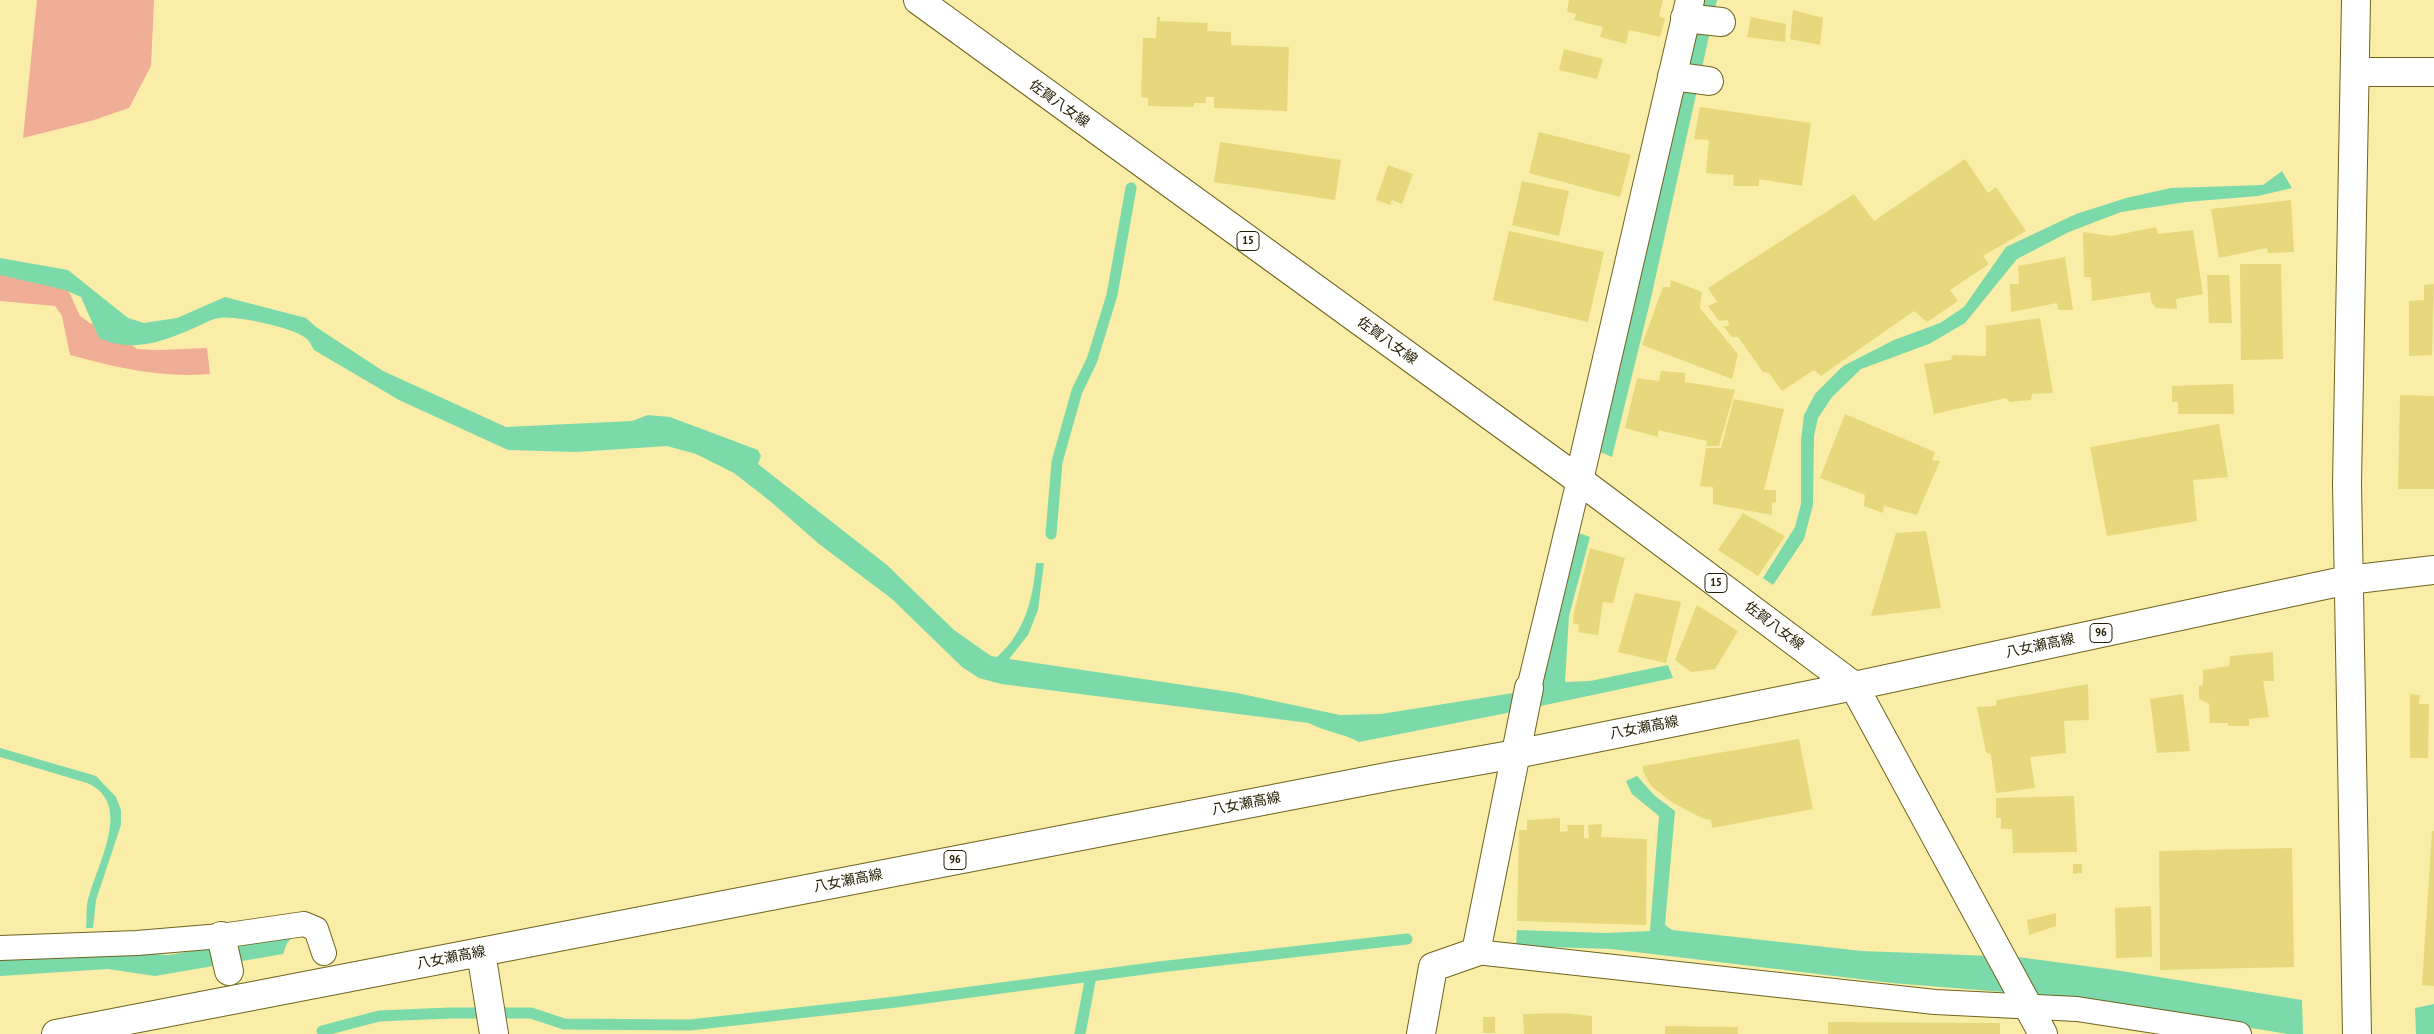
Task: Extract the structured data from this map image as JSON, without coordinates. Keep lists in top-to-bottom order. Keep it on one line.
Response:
{"streets":{"main road":["佐賀八女線","15","96","八女瀬高線"]},"crossings":[["佐賀八女線","八女瀬高線"]]}
